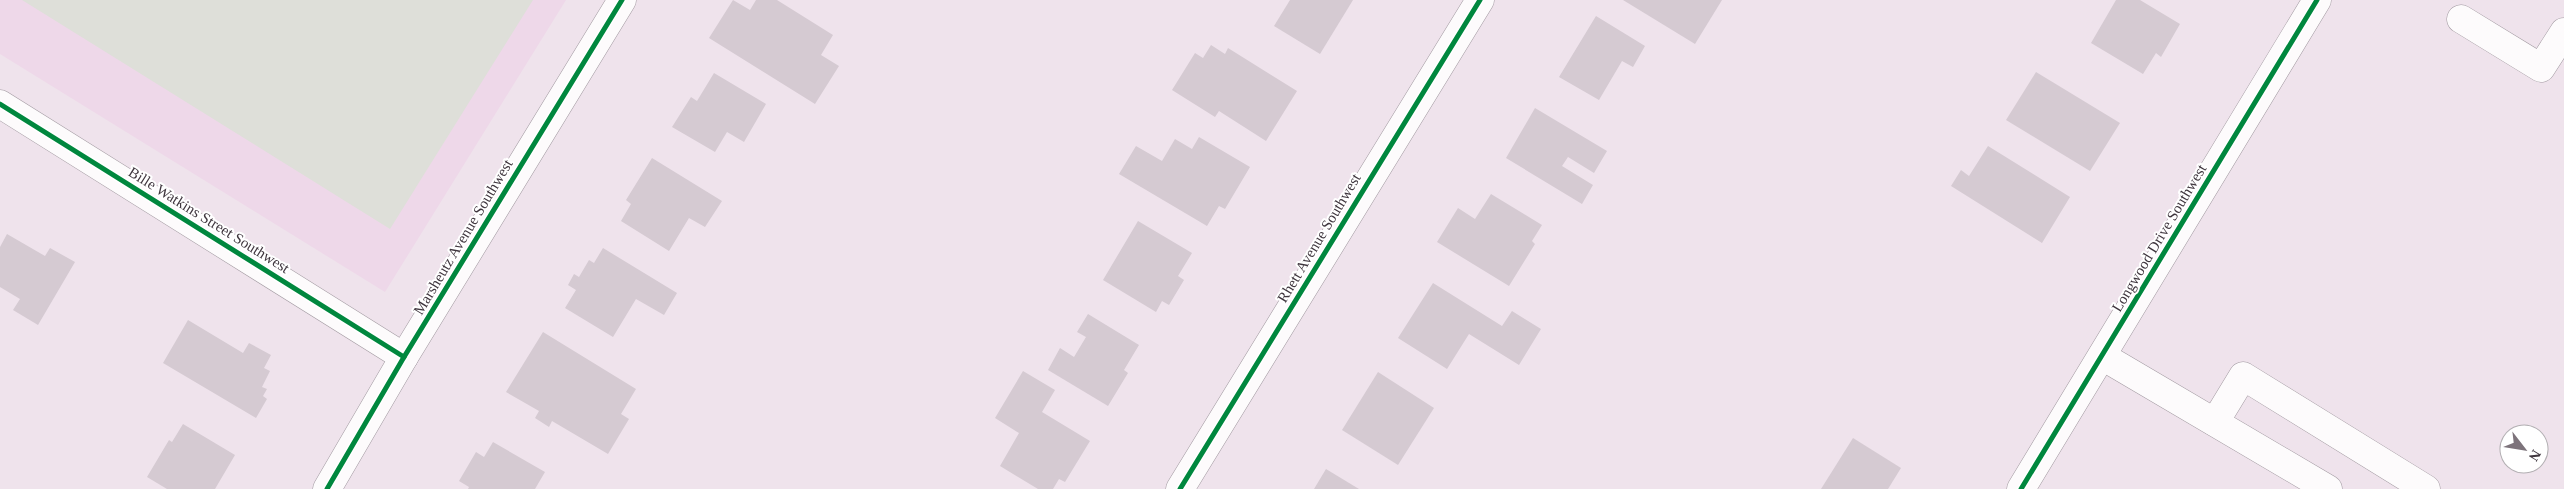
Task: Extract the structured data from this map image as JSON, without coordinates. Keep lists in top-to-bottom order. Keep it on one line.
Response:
{"streets":{"street":["Bille Watkins Street Southwest","Marsheutz Avenue Southwest","Rhett Avenue Southwest","Longwood Drive Southwest"]},"crossings":[["Bille Watkins Street Southwest","Marsheutz Avenue Southwest"]],"north":"bottom right"}
